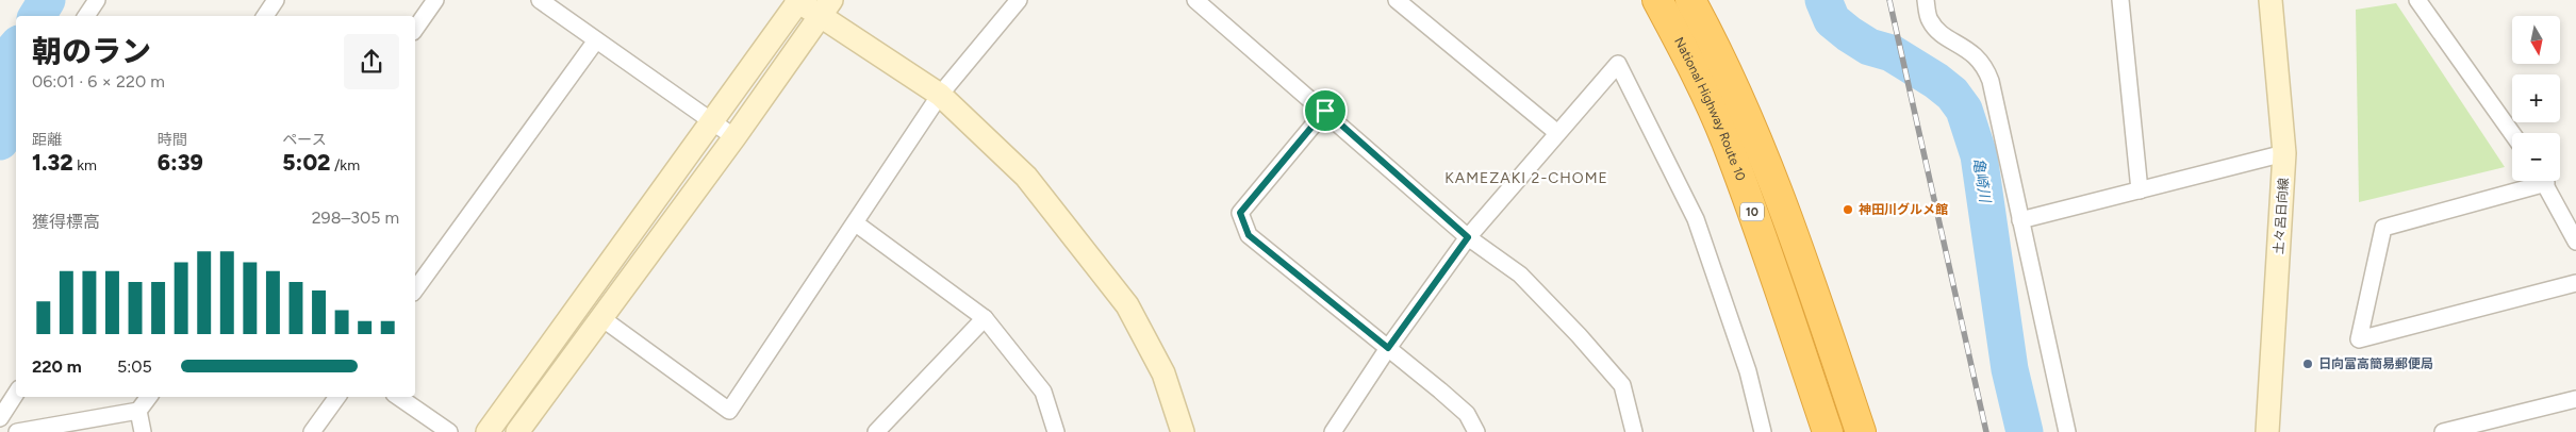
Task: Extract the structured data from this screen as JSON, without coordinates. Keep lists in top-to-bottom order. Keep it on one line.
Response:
{"streets":{"highway":["National Highway Route 10","10"],"street":["土々呂日向線"]},"districts":["KAMEZAKI 2-CHOME"],"water":["亀崎川"],"places":["神田川グルメ館","日向富高簡易郵便局"],"north":"bottom","page":{"map_buttons":["+","−"],"heading":["朝のラン","06:01 · 6 × 220 m"],"stats":[["距離","1.32 km"],["時間","6:39"],["ペース","5:02 /km"]],"chart":["獲得標高","298–305 m"],"list":[{"name":"220 m","note":"5:05"}]}}
